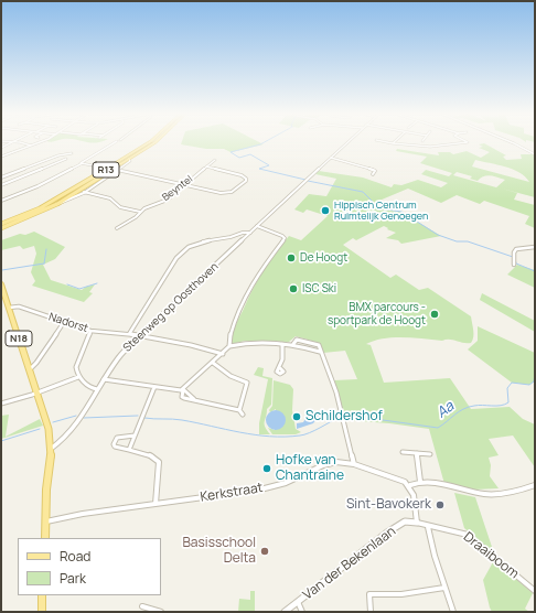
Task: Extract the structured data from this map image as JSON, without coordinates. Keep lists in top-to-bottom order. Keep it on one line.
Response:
{"streets":{"main road":["R13","N18"],"street":["Beyntel","Steenweg op Oosthoven","Nadorst","Kerkstraat","Draaiboom","Van der Bekenlaan"]},"crossings":[["Steenweg op Oosthoven","Nadorst"],["Steenweg op Oosthoven","N18"],["Nadorst","N18"],["N18","Kerkstraat"],["Draaiboom","Van der Bekenlaan"]],"water":["Aa"],"places":["Hippisch Centrum Ruimtelijk Genoegen","De Hoogt","ISC Ski","BMX parcours - sportpark de Hoogt","Schildershof","Hofke van Chantraine","Sint-Bavokerk","Basisschool Delta"],"legend":["Road","Park"]}
